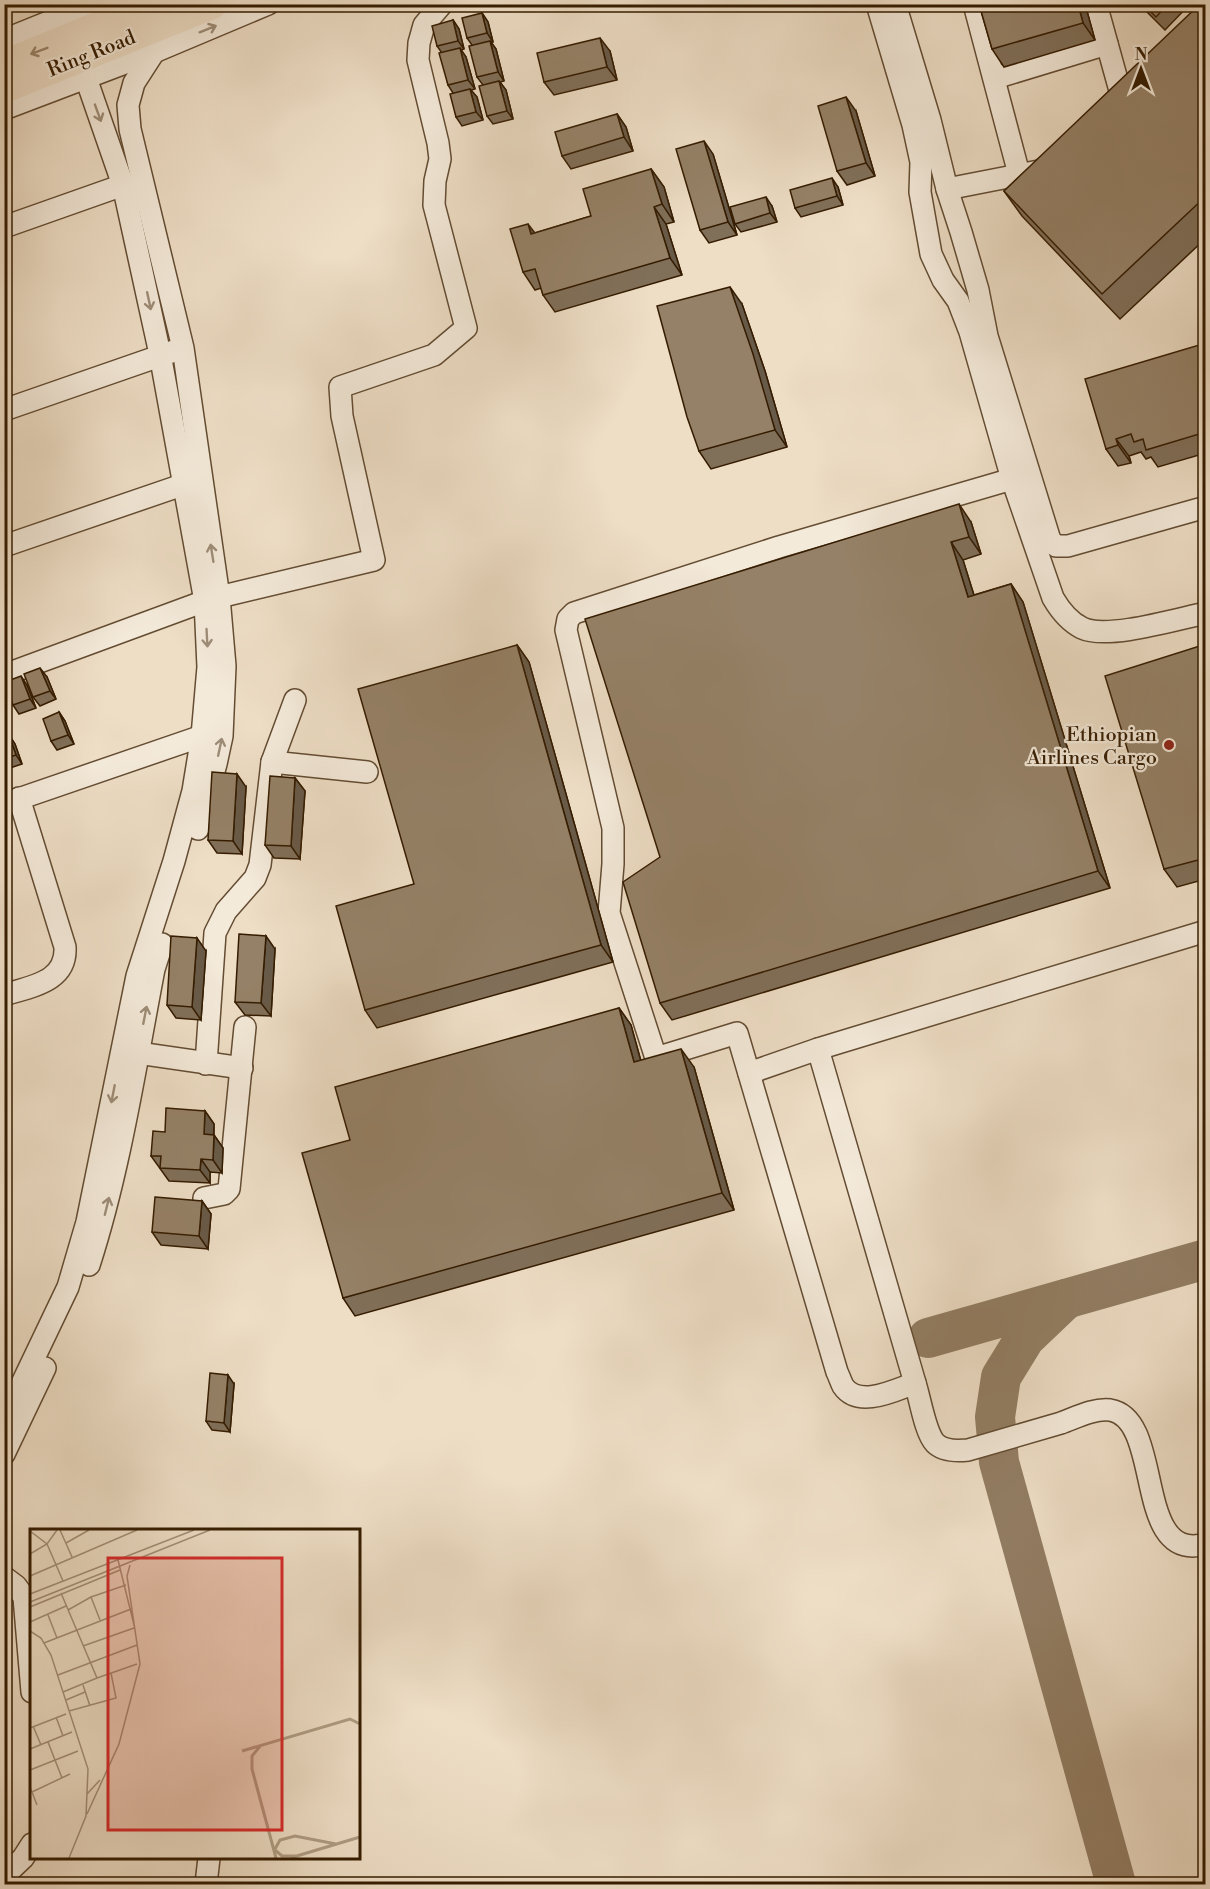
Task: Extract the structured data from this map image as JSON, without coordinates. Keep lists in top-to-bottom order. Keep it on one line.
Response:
{"streets":{"highway":["Ring Road"]},"places":["Ethiopian Airlines Cargo"],"north":"top"}
